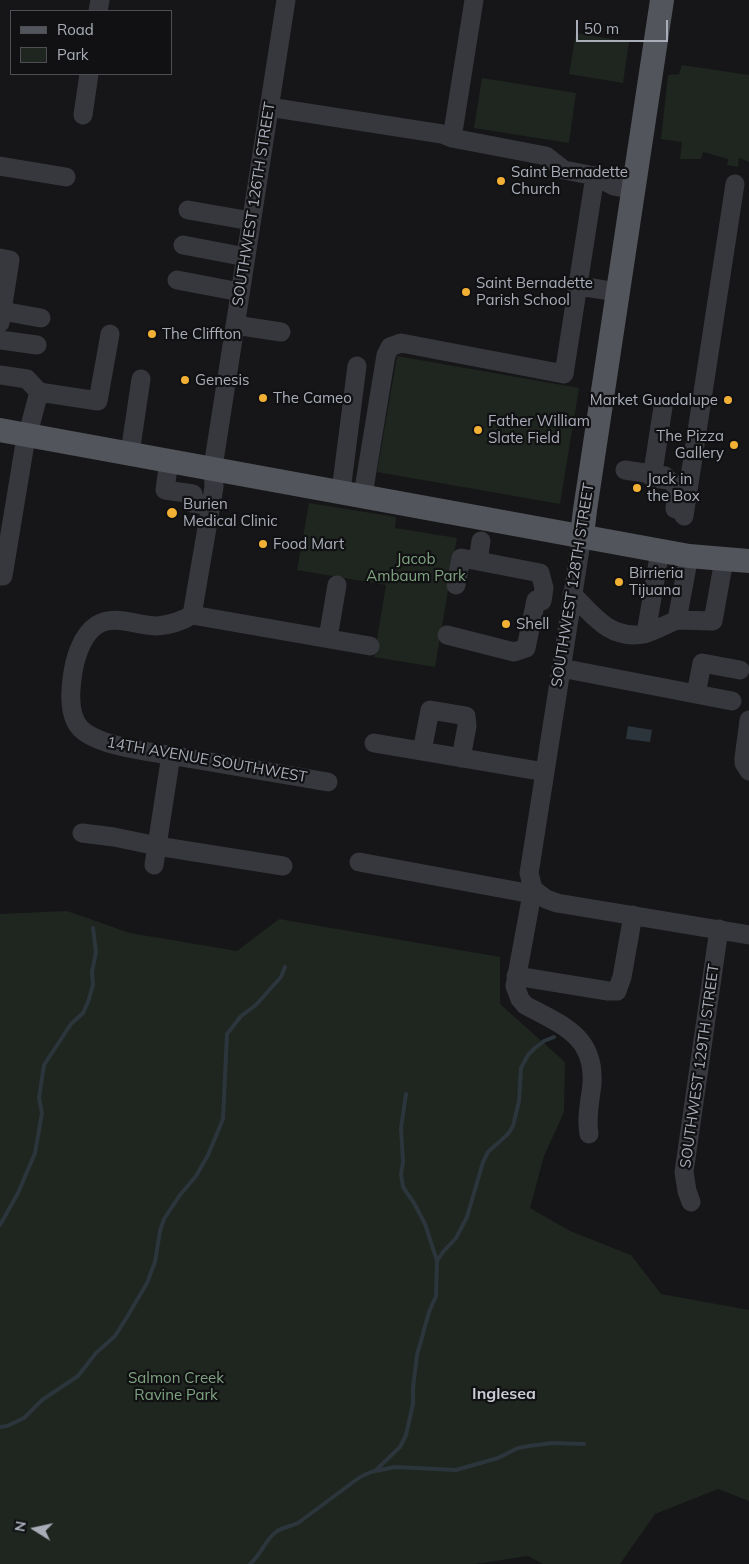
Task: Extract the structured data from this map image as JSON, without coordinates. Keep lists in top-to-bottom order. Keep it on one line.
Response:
{"streets":{"main road":["SOUTHWEST 128TH STREET"],"street":["SOUTHWEST 126TH STREET","14TH AVENUE SOUTHWEST","SOUTHWEST 129TH STREET"]},"crossings":[["SOUTHWEST 126TH STREET","14TH AVENUE SOUTHWEST"]],"districts":["Inglesea"],"parks":["Jacob Ambaum Park","Salmon Creek Ravine Park"],"places":["Saint Bernadette Church","Saint Bernadette Parish School","The Cliffton","Genesis","The Cameo","Market Guadalupe","Father William Slate Field","The Pizza Gallery","Jack in the Box","Burien Medical Clinic","Food Mart","Birrieria Tijuana","Shell"],"legend":["Road","Park"],"scale_bar":"50 m","north":"left"}
